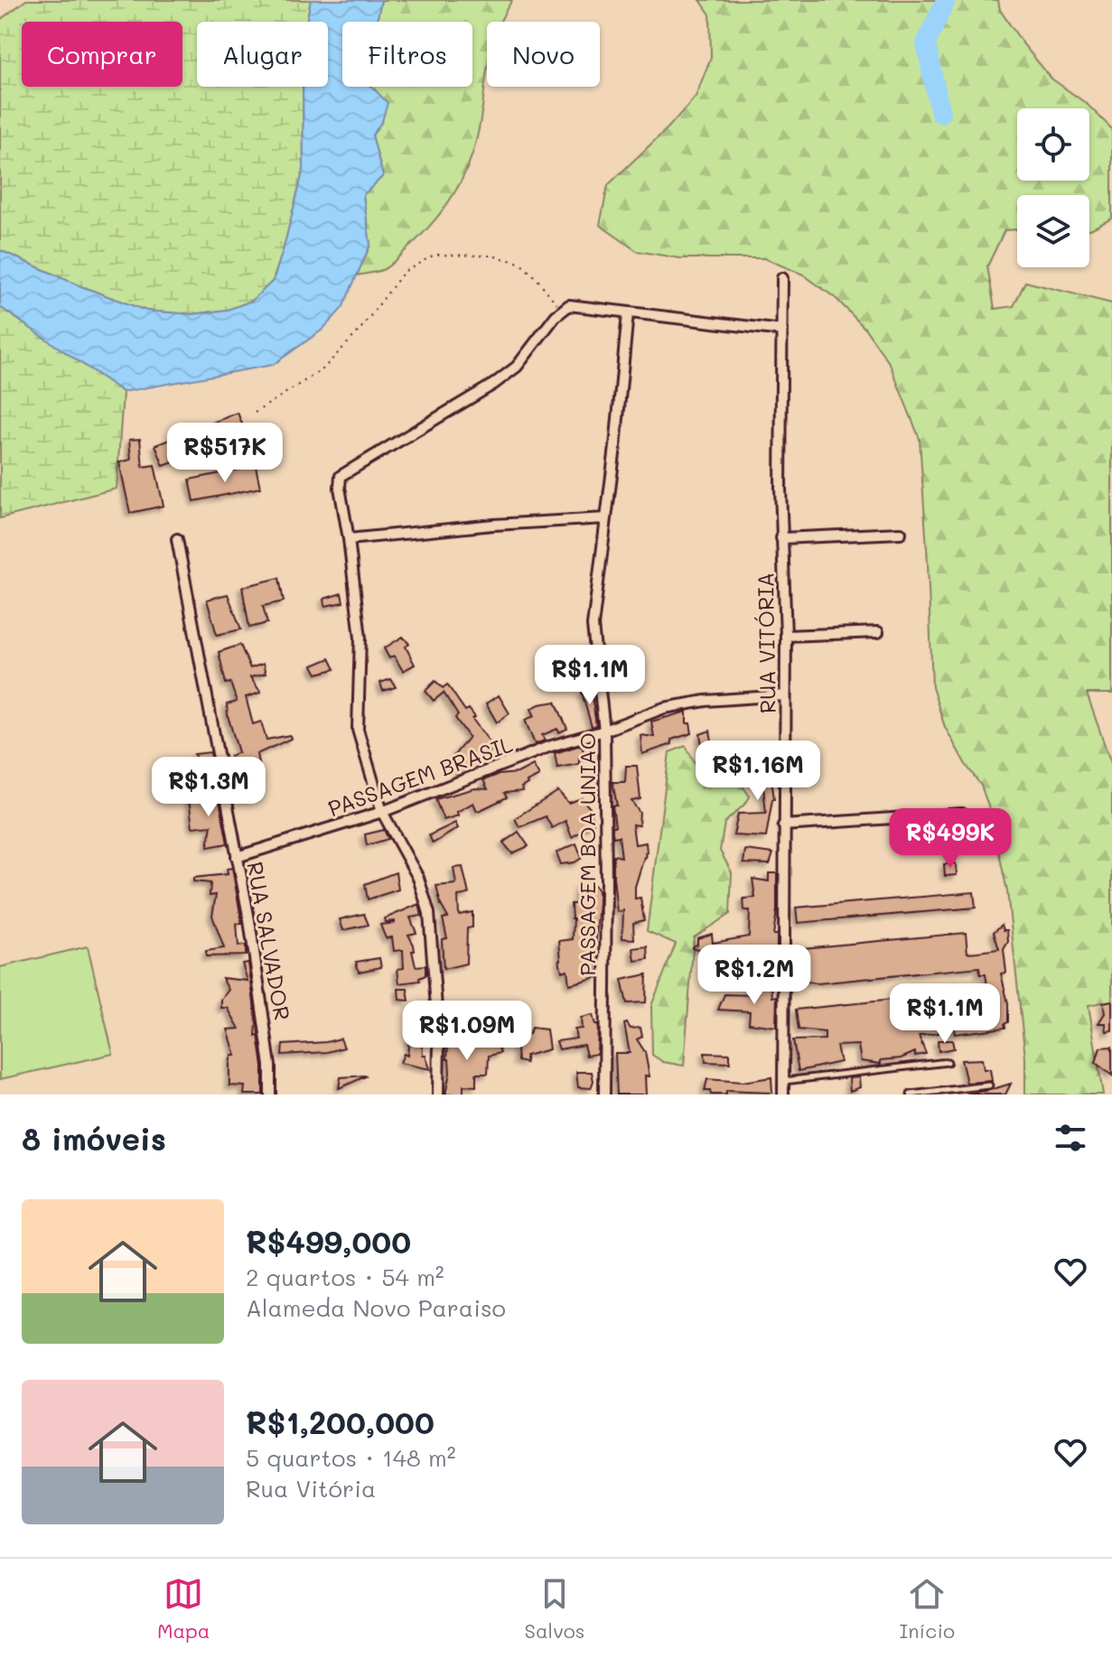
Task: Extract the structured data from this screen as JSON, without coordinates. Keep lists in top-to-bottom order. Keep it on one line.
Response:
{"streets":{"street":["RUA VITÓRIA","PASSAGEM BRASIL","PASSAGEM BOA UNIAO","RUA SALVADOR"]},"crossings":[["RUA VITÓRIA","PASSAGEM BRASIL"],["PASSAGEM BRASIL","PASSAGEM BOA UNIAO"],["PASSAGEM BRASIL","RUA SALVADOR"]],"page":{"chip":["Comprar","Alugar","Filtros","Novo"],"price":["R$517K","R$1.1M","R$1.16M","R$1.3M","R$499K","R$1.2M","R$1.1M","R$1.09M"],"heading":"8 imóveis","list":[{"name":"R$499,000","note":"2 quartos · 54 m² · Alameda Novo Paraiso"},{"name":"R$1,200,000","note":"5 quartos · 148 m² · Rua Vitória"}],"tabs":["Mapa","Salvos","Início"]}}
